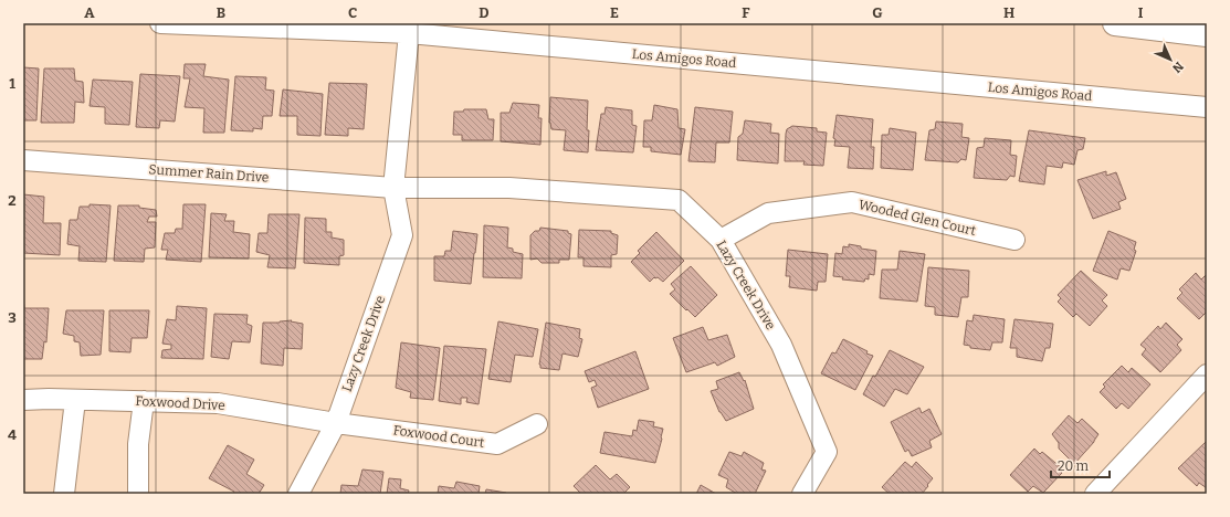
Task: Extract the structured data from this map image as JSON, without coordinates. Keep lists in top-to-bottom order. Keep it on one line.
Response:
{"streets":{"street":["Los Amigos Road","Summer Rain Drive","Wooded Glen Court","Lazy Creek Drive","Foxwood Drive","Foxwood Court"]},"crossings":[["Los Amigos Road","Lazy Creek Drive"],["Summer Rain Drive","Lazy Creek Drive"],["Wooded Glen Court","Lazy Creek Drive"],["Lazy Creek Drive","Foxwood Drive"],["Lazy Creek Drive","Foxwood Court"],["Foxwood Drive","Foxwood Court"]],"scale_bar":"20 m","north":"bottom right","grid":{"columns":["A","B","C","D","E","F","G","H","I"],"rows":["1","2","3","4"]}}
